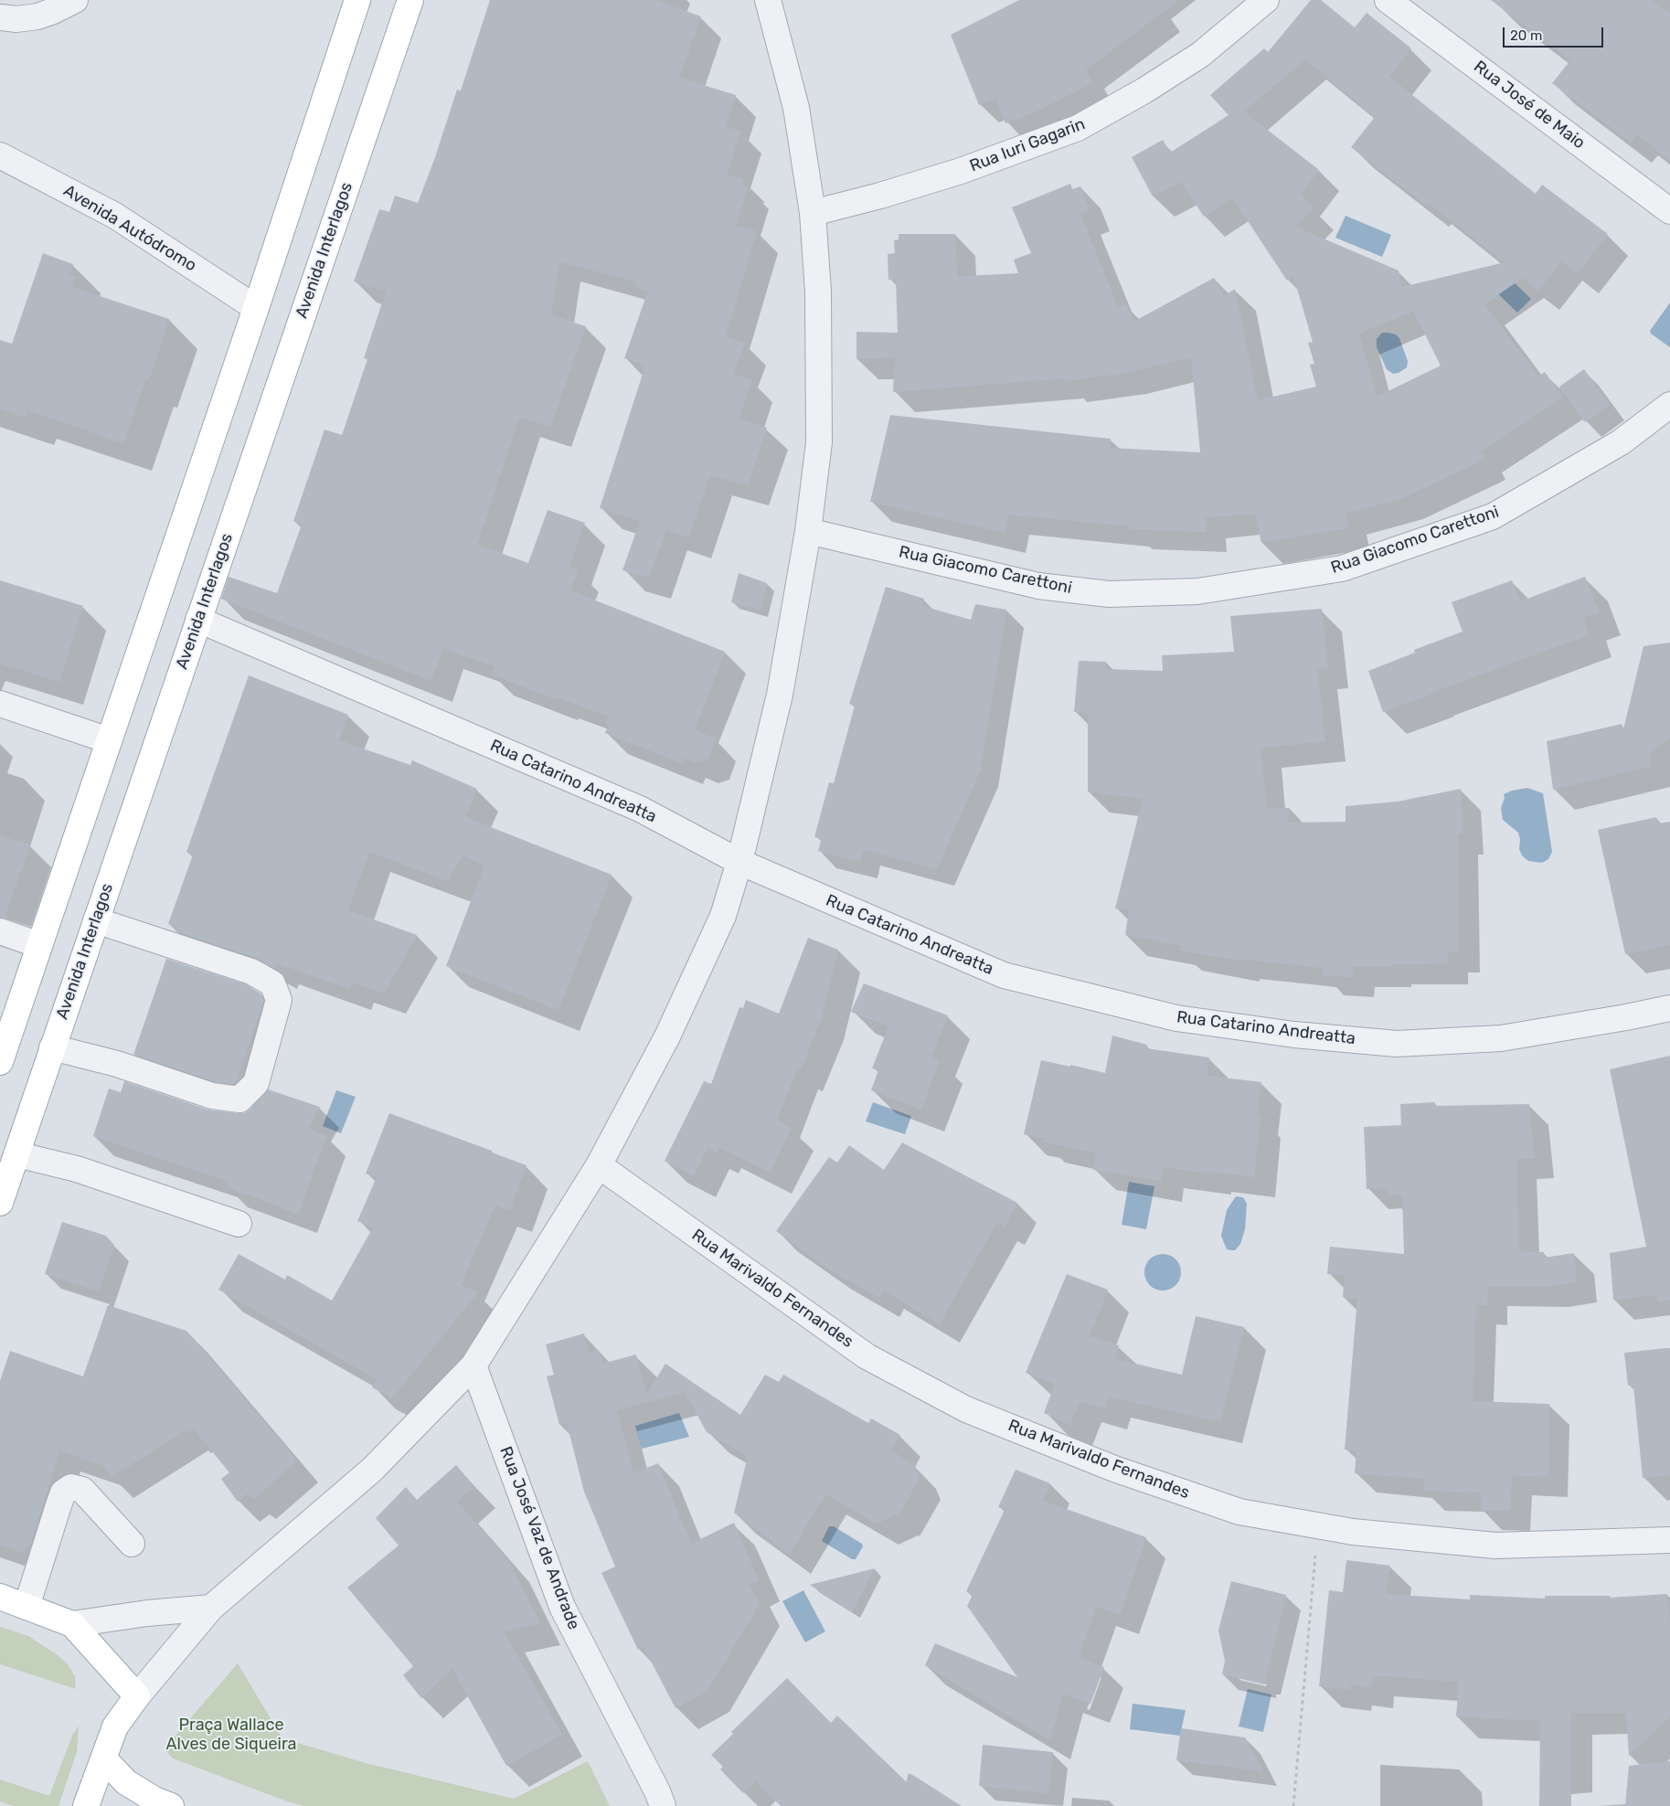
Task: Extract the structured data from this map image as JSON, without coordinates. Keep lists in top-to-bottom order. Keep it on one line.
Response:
{"streets":{"main road":["Avenida Interlagos"],"street":["Rua José de Maio","Rua Iuri Gagarin","Avenida Autódromo","Rua Giacomo Carettoni","Rua Catarino Andreatta","Rua Marivaldo Fernandes","Rua José Vaz de Andrade"]},"crossings":[["Avenida Interlagos","Rua Catarino Andreatta"]],"parks":["Praça Wallace Alves de Siqueira"],"scale_bar":"20 m"}
